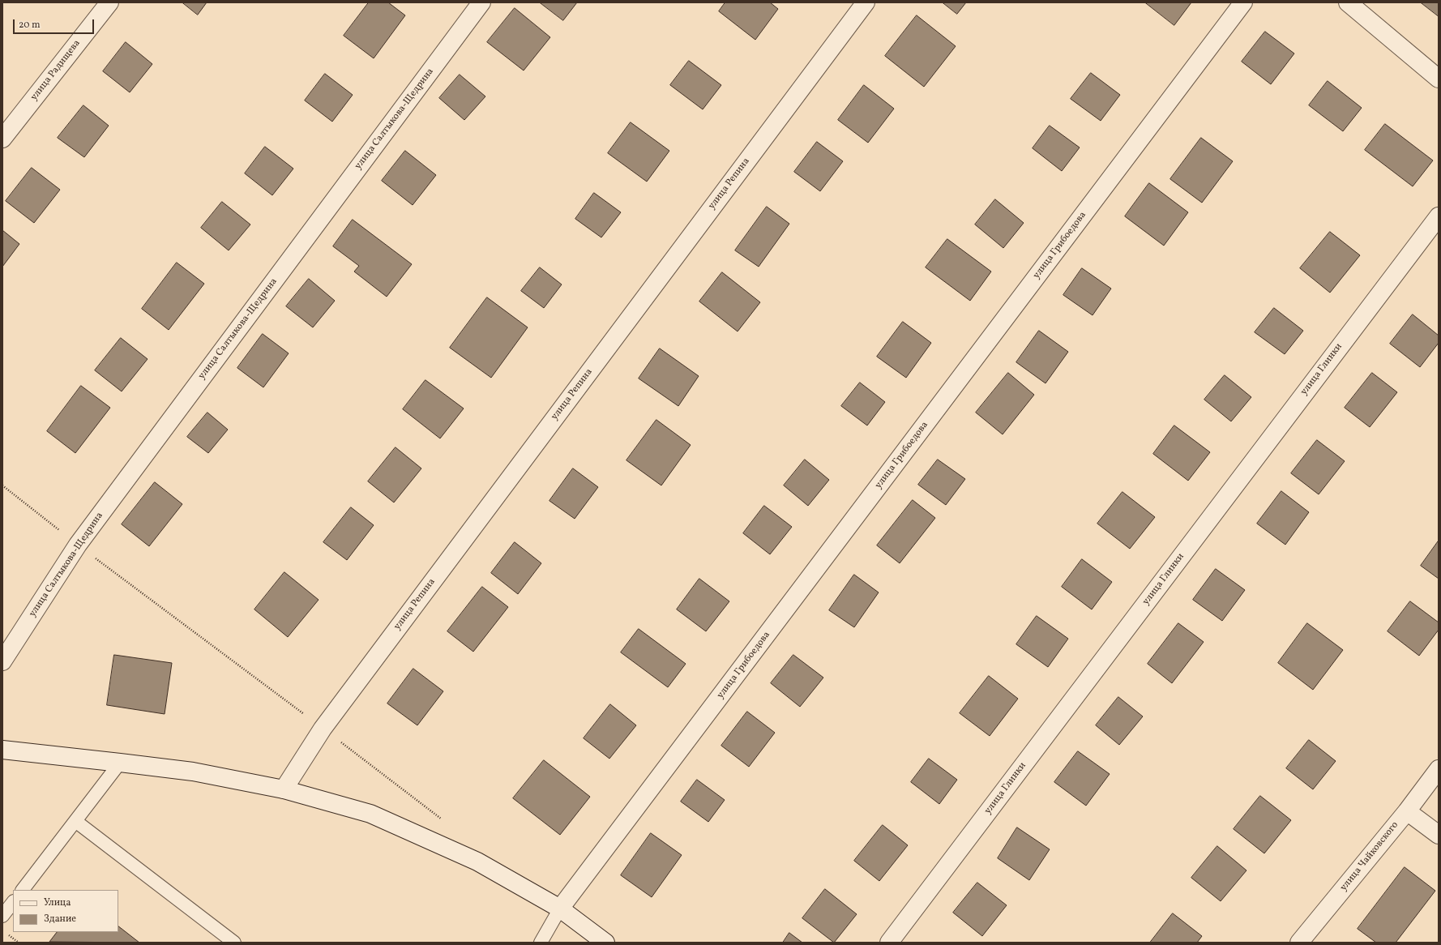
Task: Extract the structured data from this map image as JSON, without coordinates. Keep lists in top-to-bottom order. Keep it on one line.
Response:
{"streets":{"street":["улица Радищева","улица Салтыкова-Щедрина","улица Репина","улица Грибоедова","улица Глинки","улица Чайковского"]},"legend":["Улица","Здание"],"scale_bar":"20 m"}
